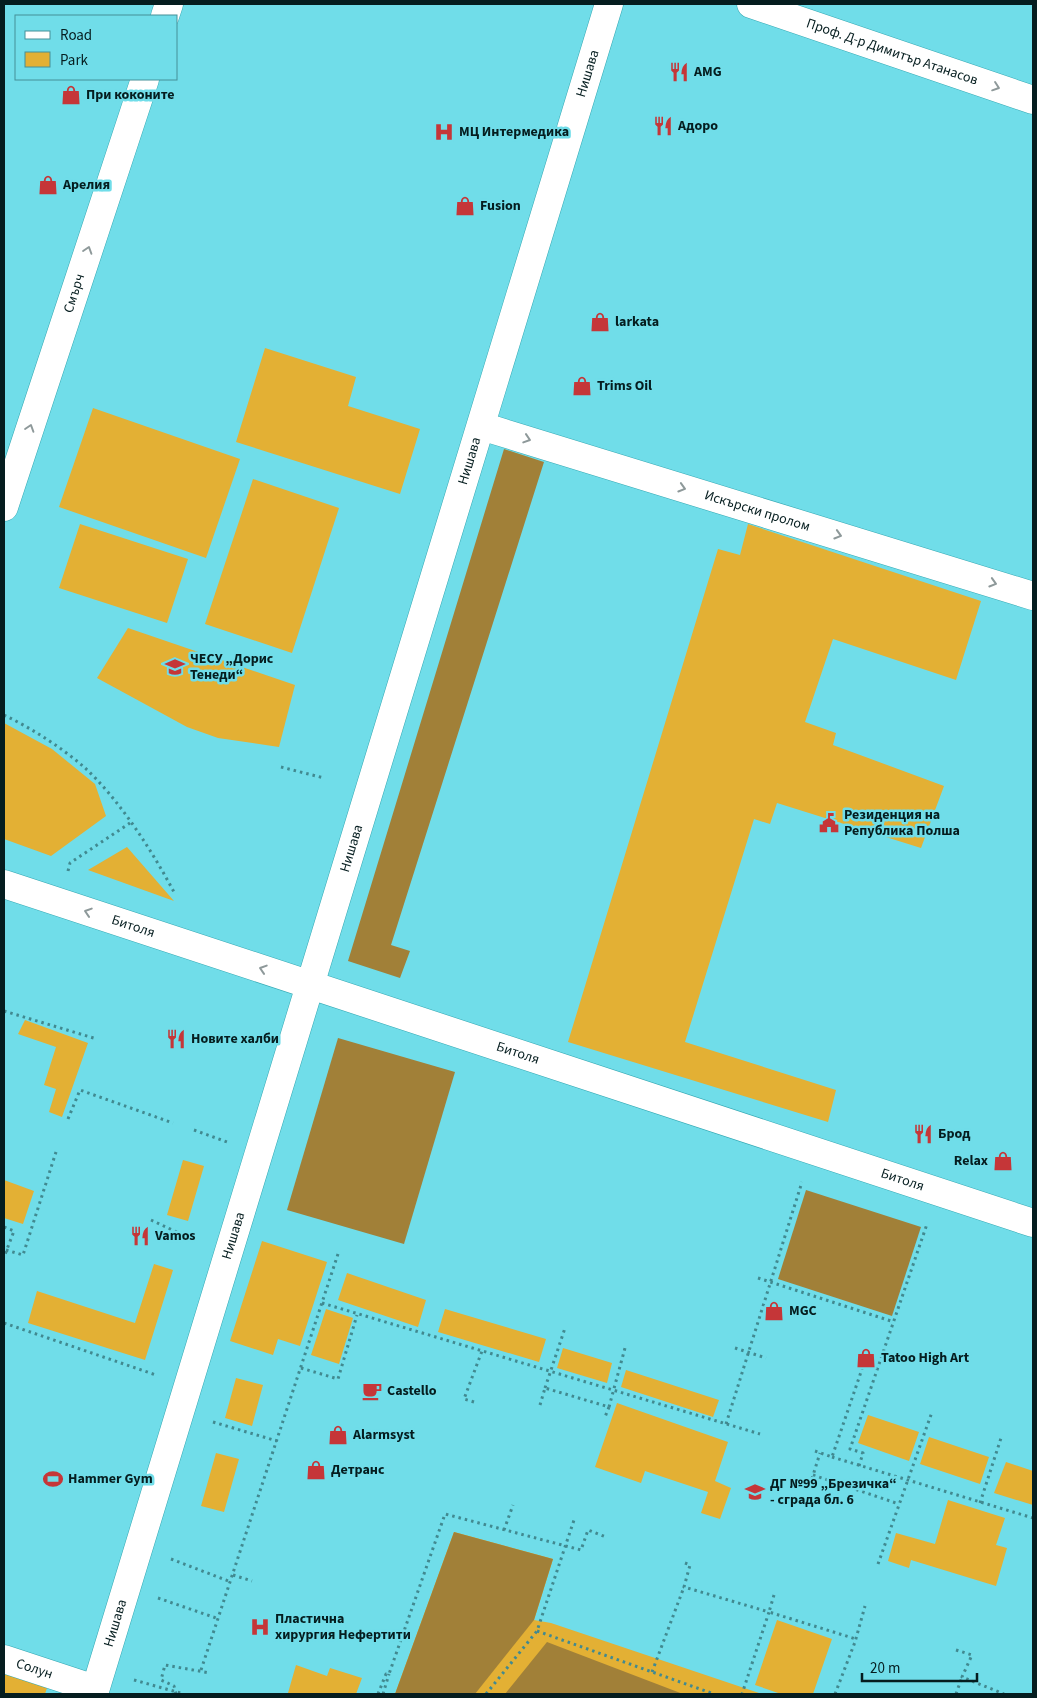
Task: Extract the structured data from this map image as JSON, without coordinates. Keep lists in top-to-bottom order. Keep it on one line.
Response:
{"streets":{"street":["Проф. Д-р Димитър Атанасов","Нишава","Смърч","Искърски пролом","Битоля","Солун"]},"crossings":[["Нишава","Искърски пролом"],["Нишава","Битоля"],["Нишава","Солун"]],"one_way":["Проф. Д-р Димитър Атанасов","Смърч","Искърски пролом"],"places":{"restaurant":["AMG","Адоро","Новите халби","Брод","Vamos"],"shop":["При коконите","Арелия","Fusion","larkata","Trims Oil","Relax","MGC","Tatoo High Art","Alarmsyst","Детранс"],"hospital":["МЦ Интермедика","Пластична хирургия Нефертити"],"school or university":["ЧЕСУ „Дорис Тенеди“","ДГ №99 „Брезичка“ - сграда бл. 6"],"public building":["Резиденция на Република Полша"],"cafe":["Castello"],"sports":["Hammer Gym"]},"legend":["Road","Park"],"scale_bar":"20 m"}
